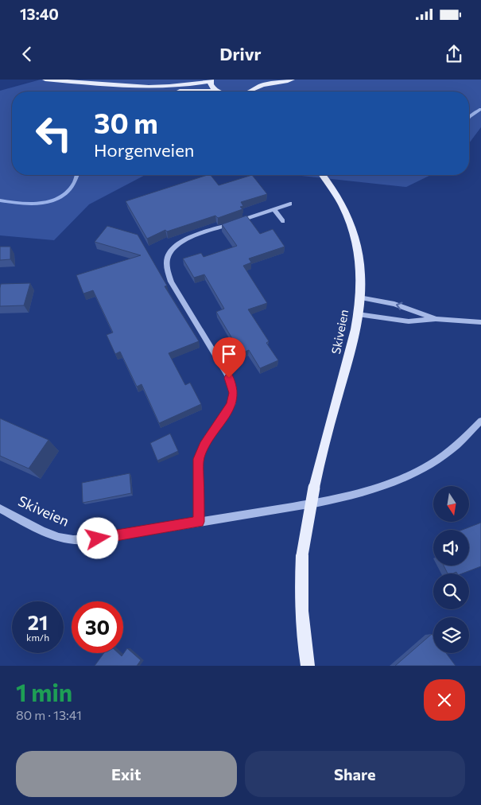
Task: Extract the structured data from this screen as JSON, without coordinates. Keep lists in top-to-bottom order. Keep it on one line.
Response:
{"streets":{"main road":["Skiveien"]},"north":"bottom","page":{"status":"13:40","header":"Drivr","turn":["30 m","Horgenveien"],"speed":"21 km/h","limit":"30","heading":["1 min","80 m · 13:41"],"buttons":["Exit","Share"]}}
